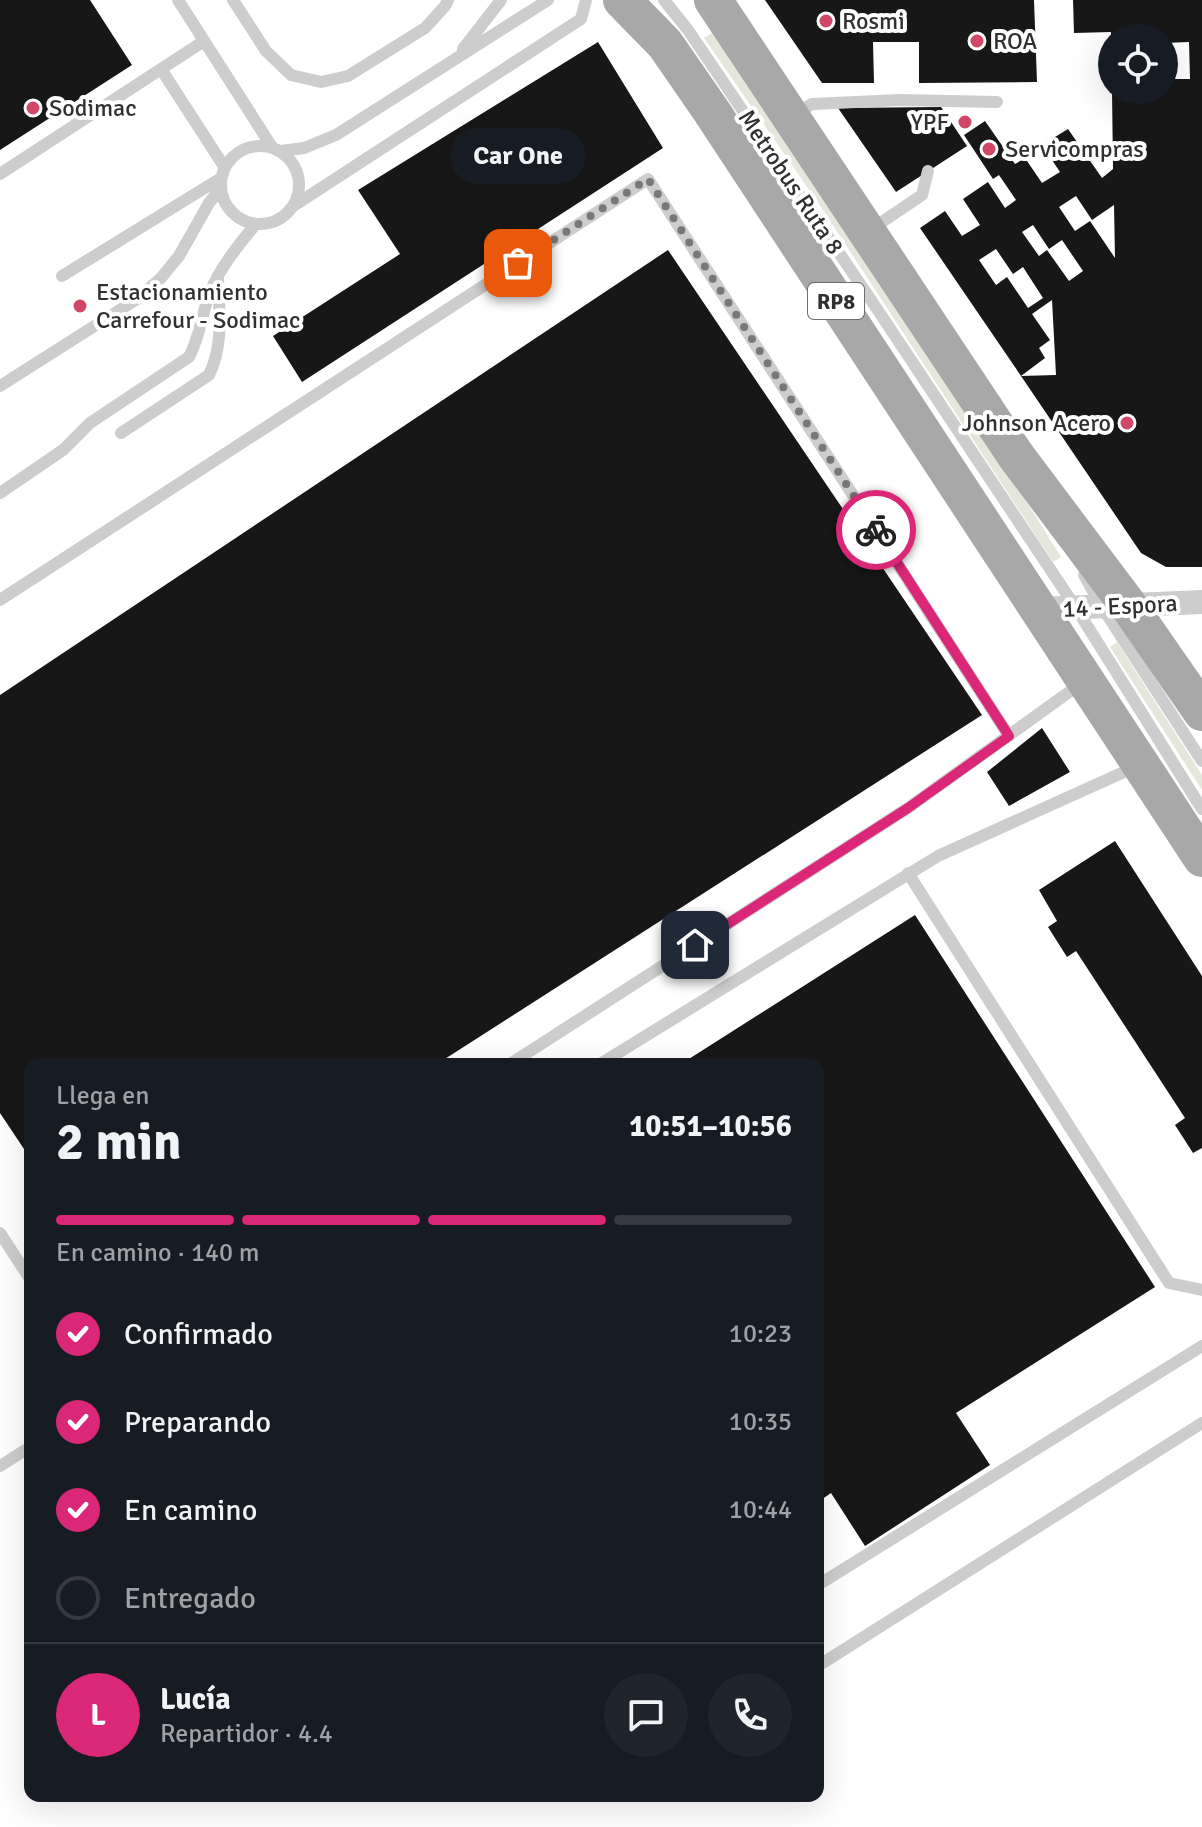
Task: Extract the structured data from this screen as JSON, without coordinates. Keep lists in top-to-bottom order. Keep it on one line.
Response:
{"streets":{"main road":["RP8"],"street":["14 - Espora"],"lane":["Metrobus Ruta 8"]},"crossings":[["Metrobus Ruta 8","RP8"],["Metrobus Ruta 8","14 - Espora"],["RP8","14 - Espora"]],"places":["Rosmi","ROA","Sodimac","YPF","Servicompras","Car One","Estacionamiento Carrefour - Sodimac","Johnson Acero"],"page":{"bubble":"Car One","heading":["2 min","Llega en","10:51–10:56"],"panel":["Lucía","Repartidor · 4.4"],"bar":"En camino · 140 m","list":[["Confirmado","10:23"],["Preparando","10:35"],["En camino","10:44"],"Entregado"],"round":"L"}}
